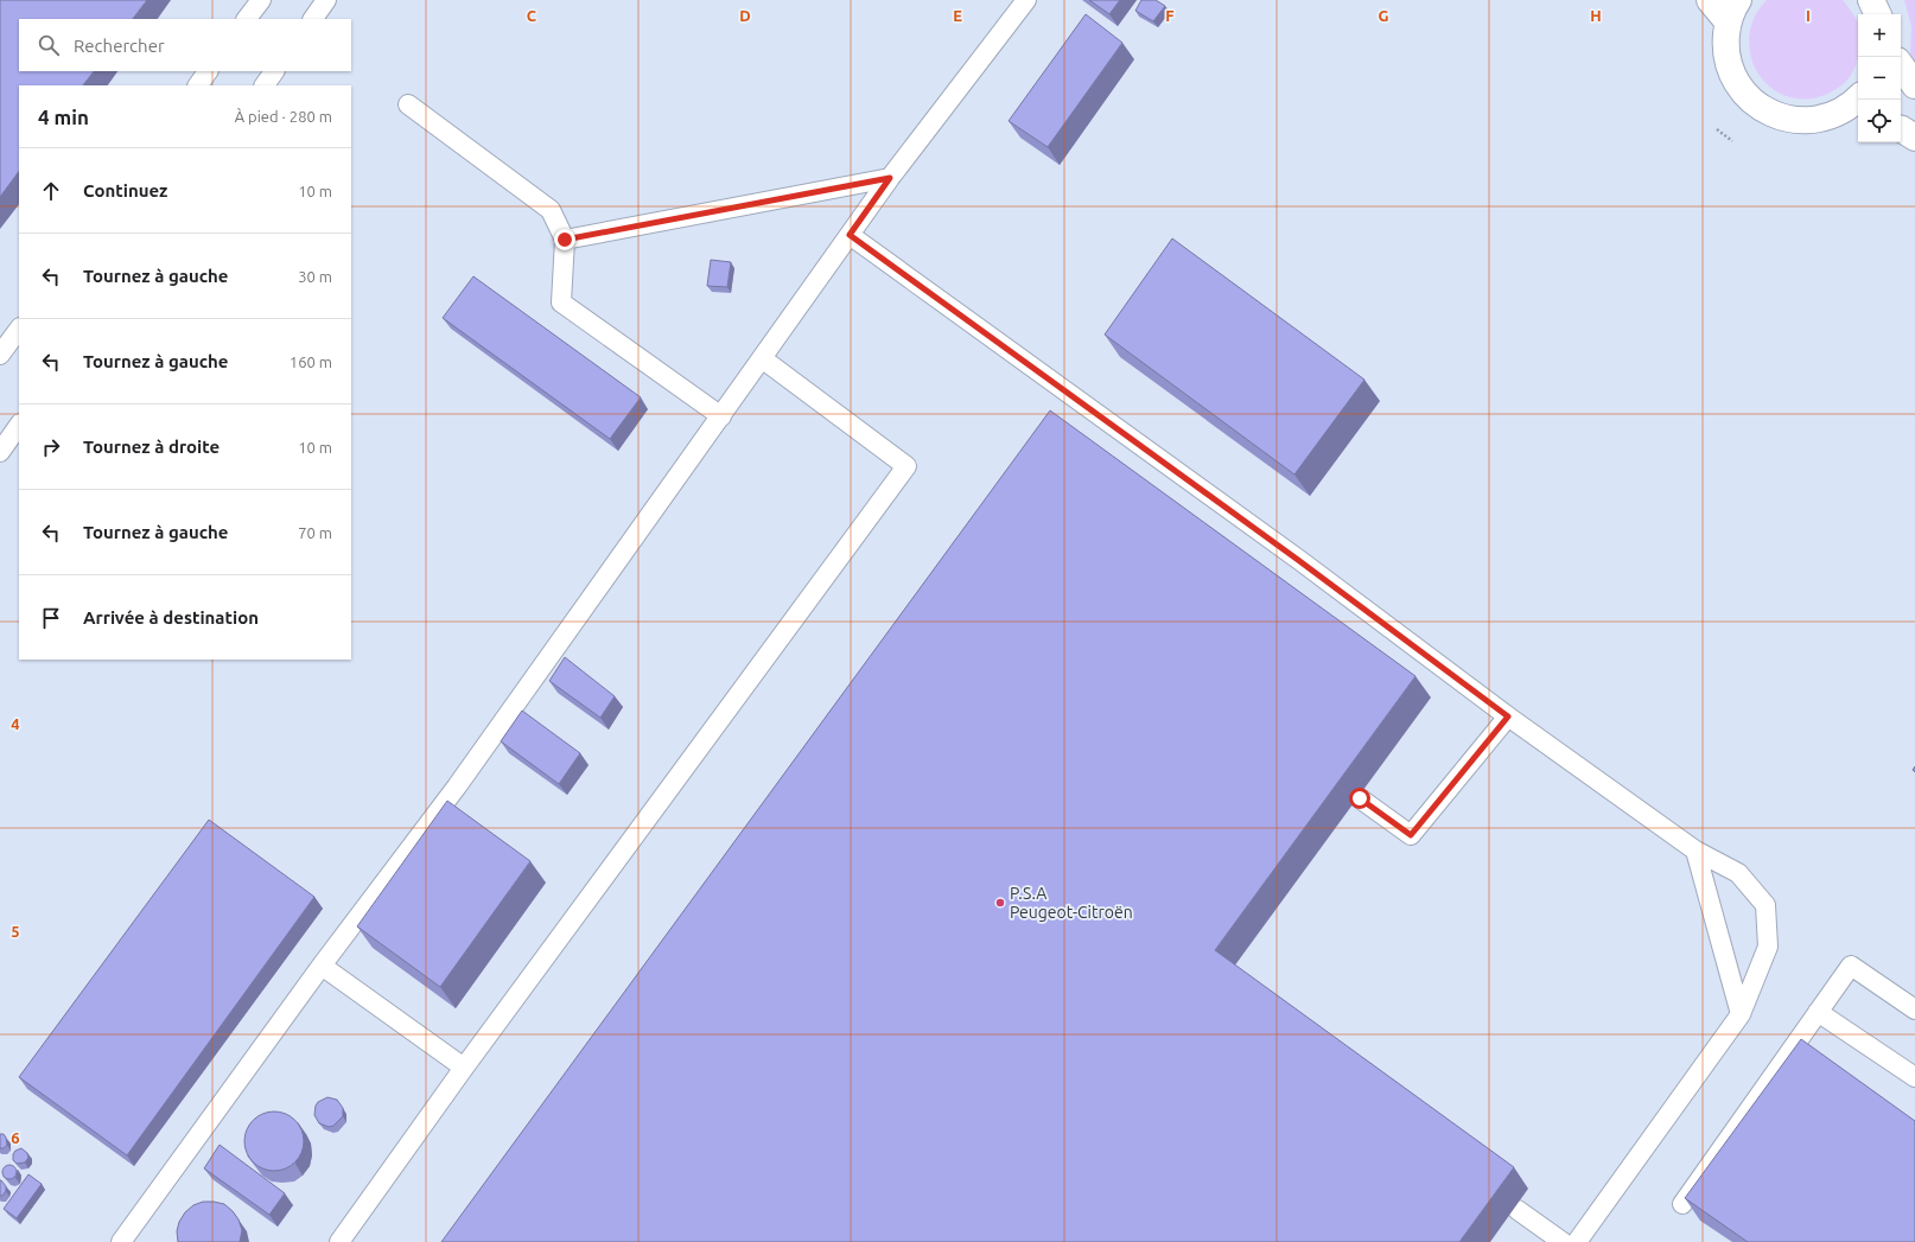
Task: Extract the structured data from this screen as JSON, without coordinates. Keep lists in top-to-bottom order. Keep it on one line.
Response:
{"places":["P.S.A Peugeot-Citroën"],"page":{"map_buttons":["+","−"],"search":"Rechercher","heading":["4 min","À pied · 280 m"],"list":[["Continuez","10 m"],["Tournez à gauche","30 m"],["Tournez à gauche","160 m"],["Tournez à droite","10 m"],["Tournez à gauche","70 m"],"Arrivée à destination"]},"grid":{"columns":["C","D","E","F","G","H","I"],"rows":["4","5","6"]}}
